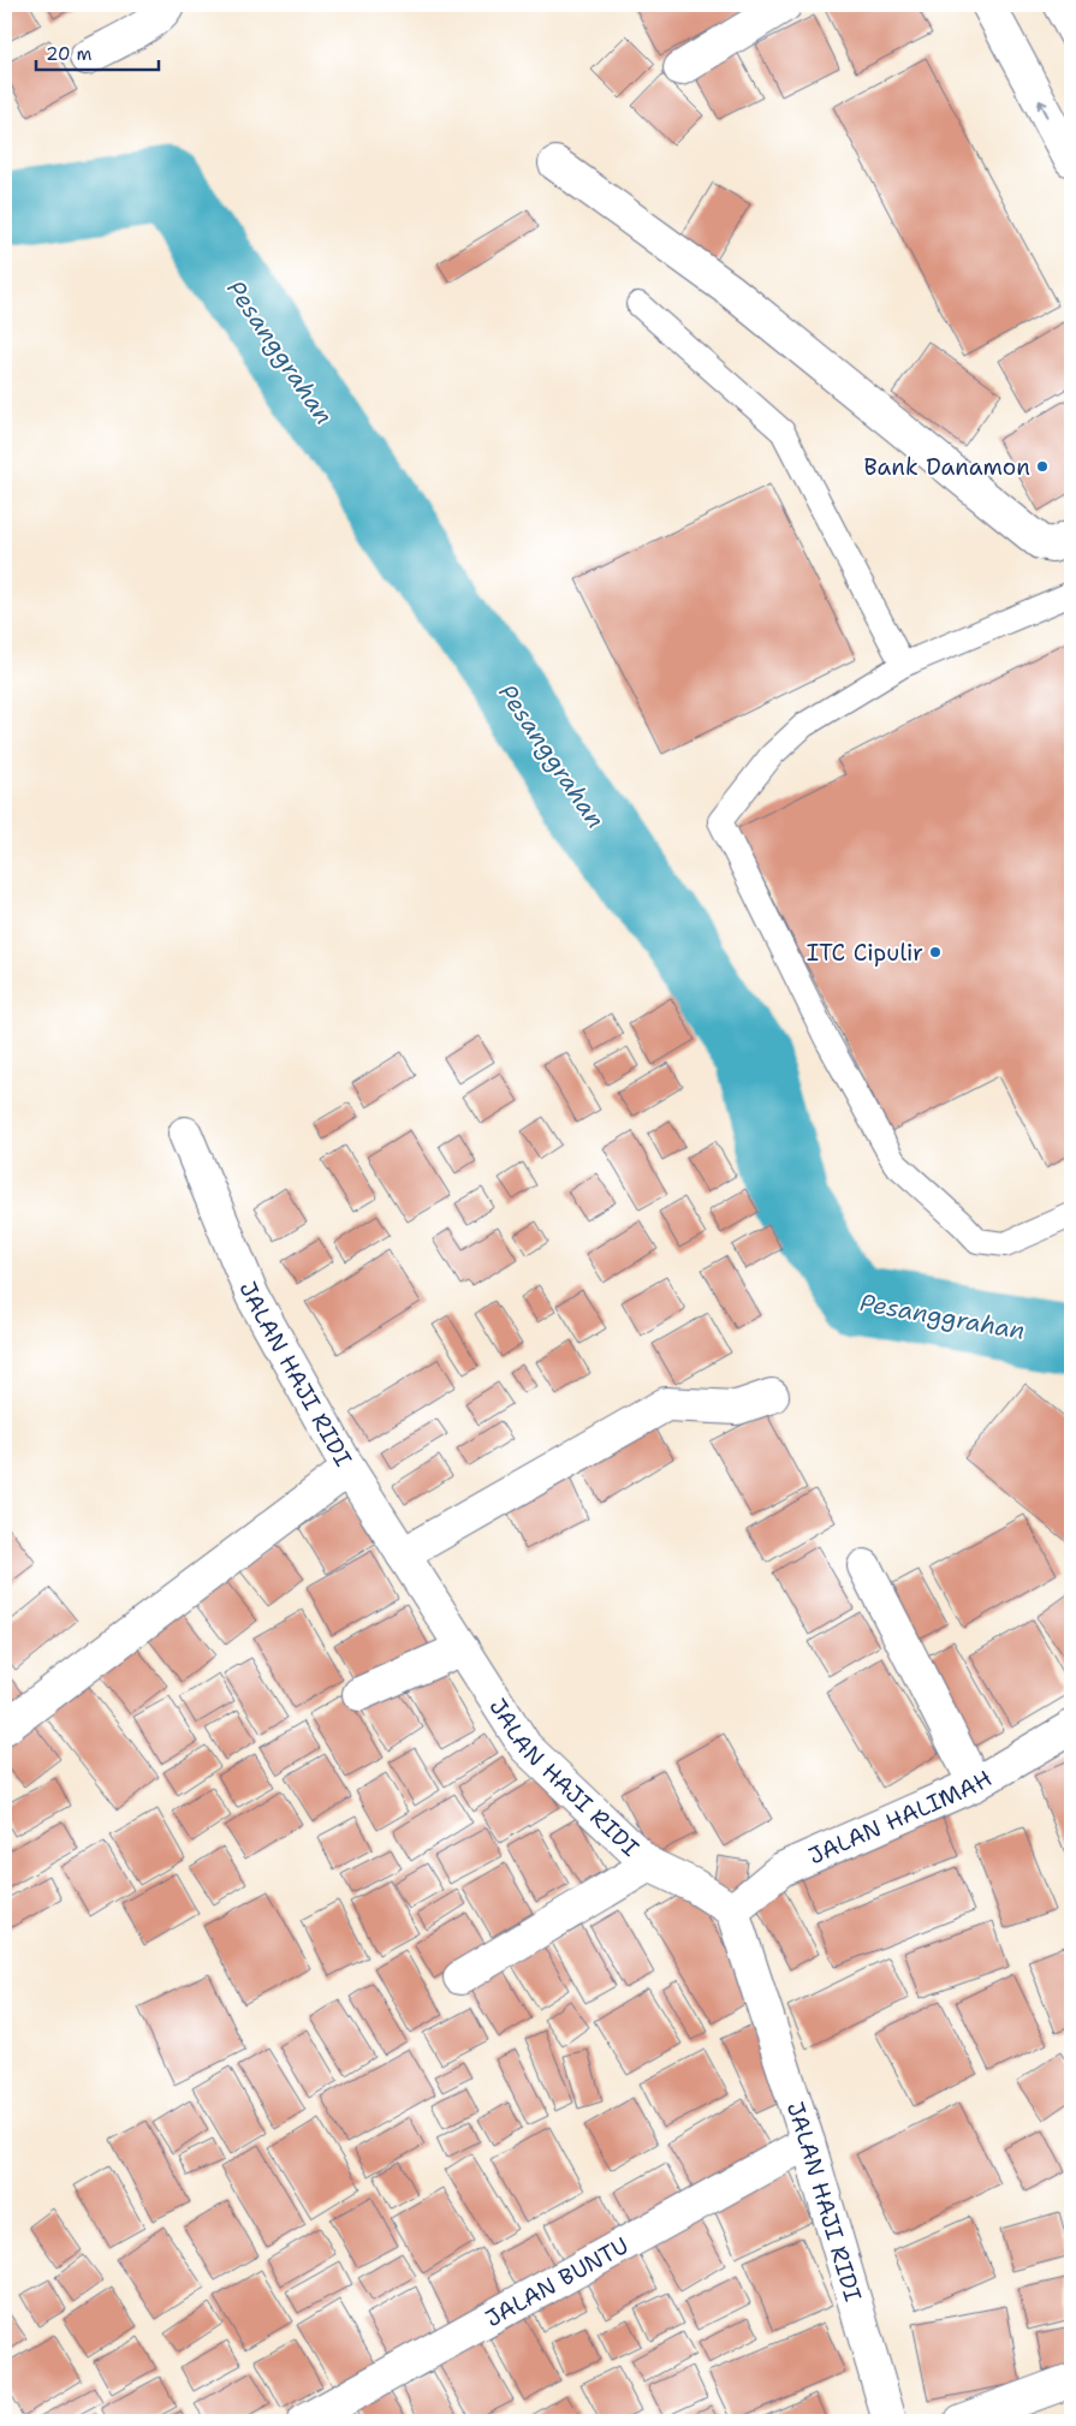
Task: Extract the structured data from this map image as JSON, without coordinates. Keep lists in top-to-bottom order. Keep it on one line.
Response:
{"streets":{"street":["JALAN HAJI RIDI","JALAN HALIMAH","JALAN BUNTU"]},"crossings":[["JALAN HAJI RIDI","JALAN HALIMAH"],["JALAN HAJI RIDI","JALAN BUNTU"]],"water":["Pesanggrahan"],"places":["Bank Danamon","ITC Cipulir"],"scale_bar":"20 m"}
